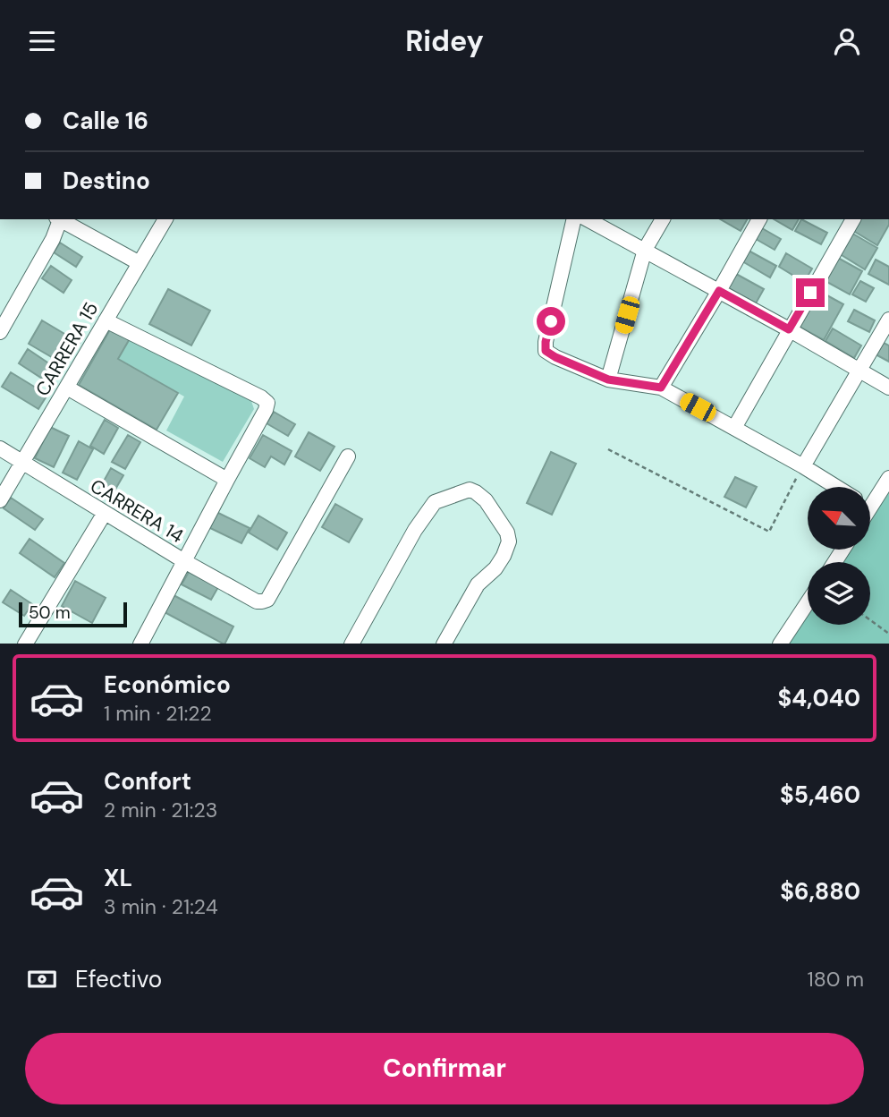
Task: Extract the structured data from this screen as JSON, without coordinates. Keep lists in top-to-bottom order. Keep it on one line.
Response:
{"streets":{"street":["CARRERA 15","CARRERA 14"]},"crossings":[["CARRERA 15","CARRERA 14"]],"scale_bar":"50 m","north":"top left","page":{"header":"Ridey","banner":["Calle 16","Destino"],"scale":"50 m","list":[{"name":"Económico","note":"1 min · 21:22","value":"$4,040"},{"name":"Confort","note":"2 min · 21:23","value":"$5,460"},{"name":"XL","note":"3 min · 21:24","value":"$6,880"}],"pay":["Efectivo","180 m"],"buttons":"Confirmar"}}
